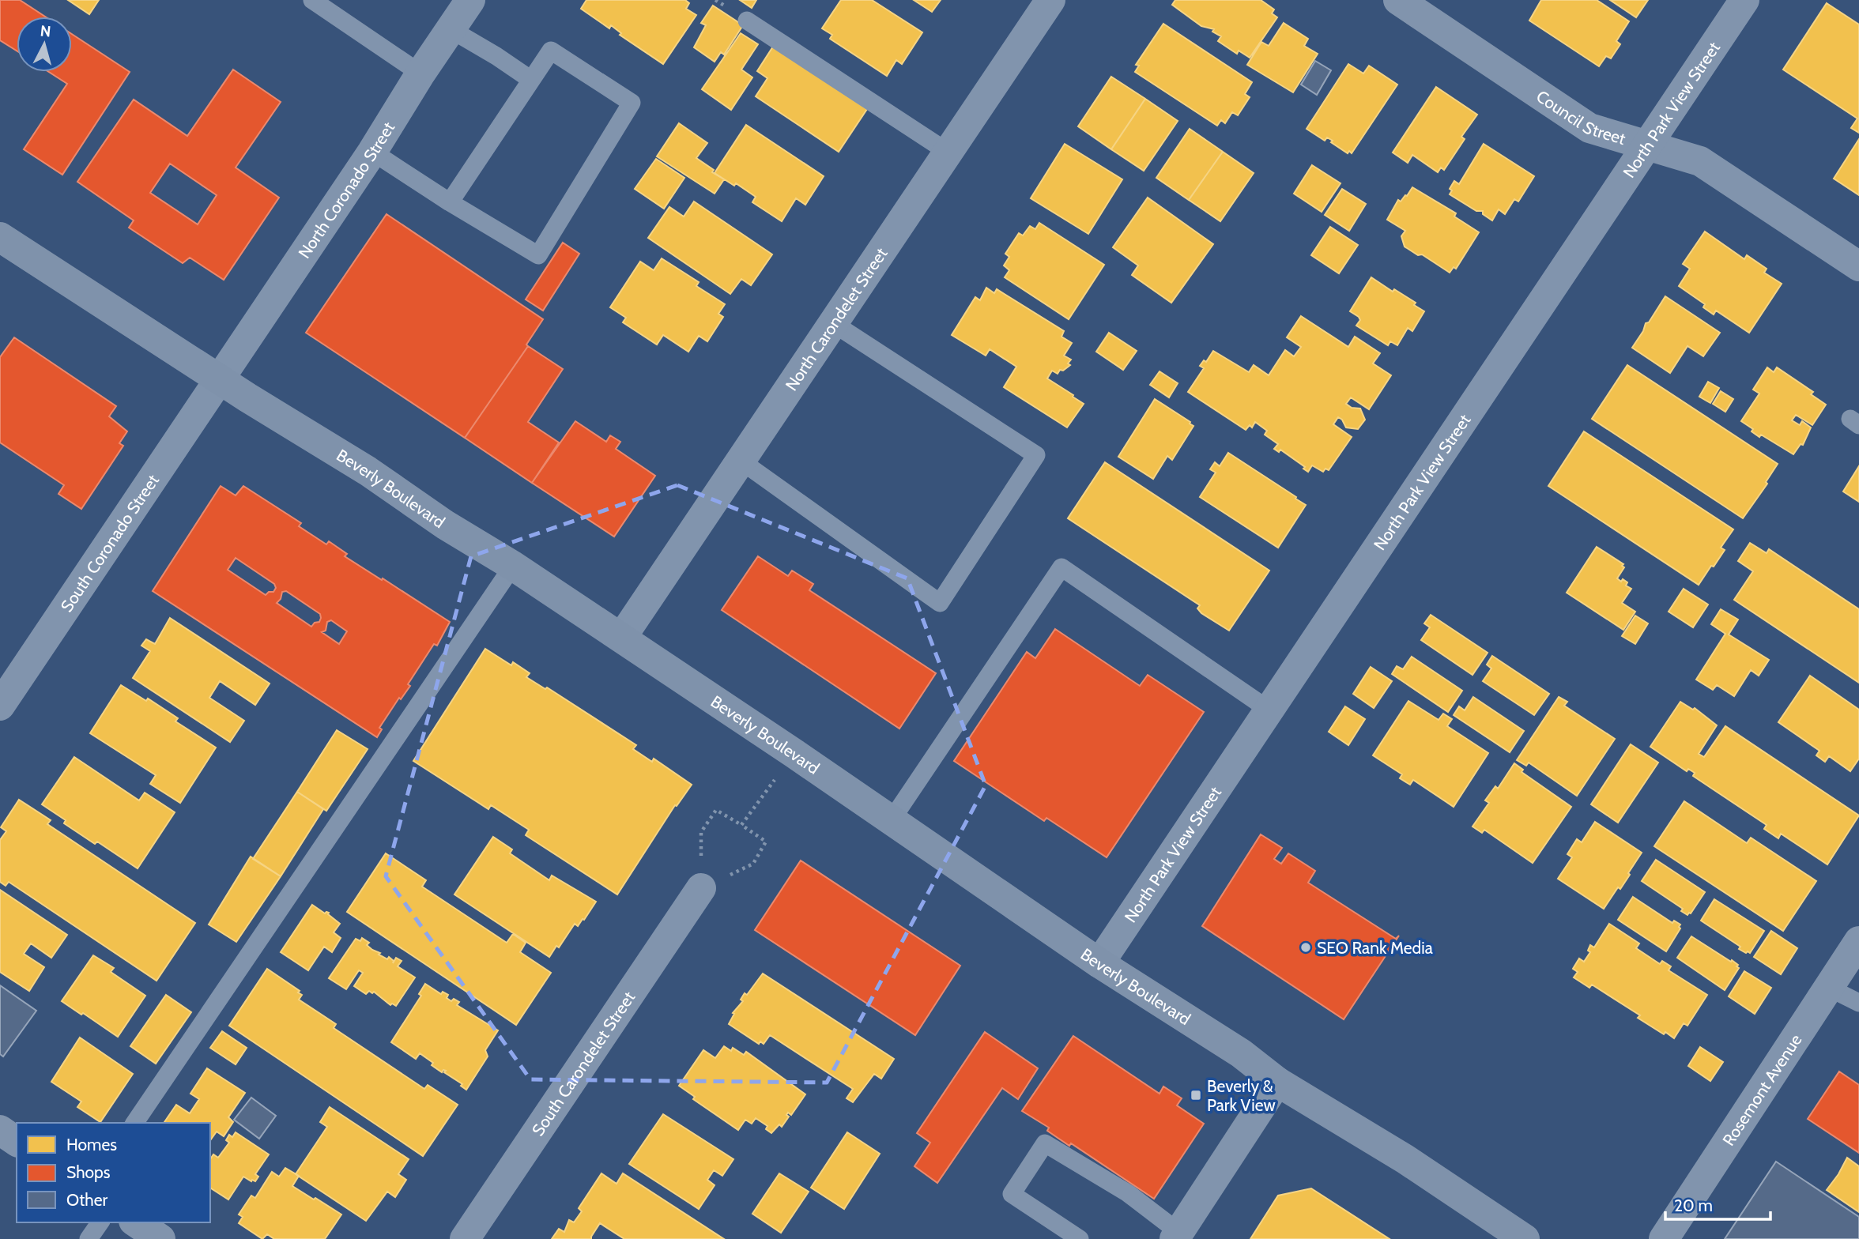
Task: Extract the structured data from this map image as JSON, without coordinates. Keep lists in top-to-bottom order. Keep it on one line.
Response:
{"streets":{"main road":["Beverly Boulevard"],"street":["North Park View Street","Council Street","North Coronado Street","North Carondelet Street","South Coronado Street","South Carondelet Street","Rosemont Avenue"]},"crossings":[["North Park View Street","Council Street"],["North Park View Street","Beverly Boulevard"],["North Coronado Street","Beverly Boulevard"],["North Coronado Street","South Coronado Street"],["North Carondelet Street","Beverly Boulevard"],["Beverly Boulevard","South Coronado Street"]],"places":{"other":["SEO Rank Media"],"transit":["Beverly & Park View"]},"legend":["Homes","Shops","Other"],"scale_bar":"20 m","north":"top"}
